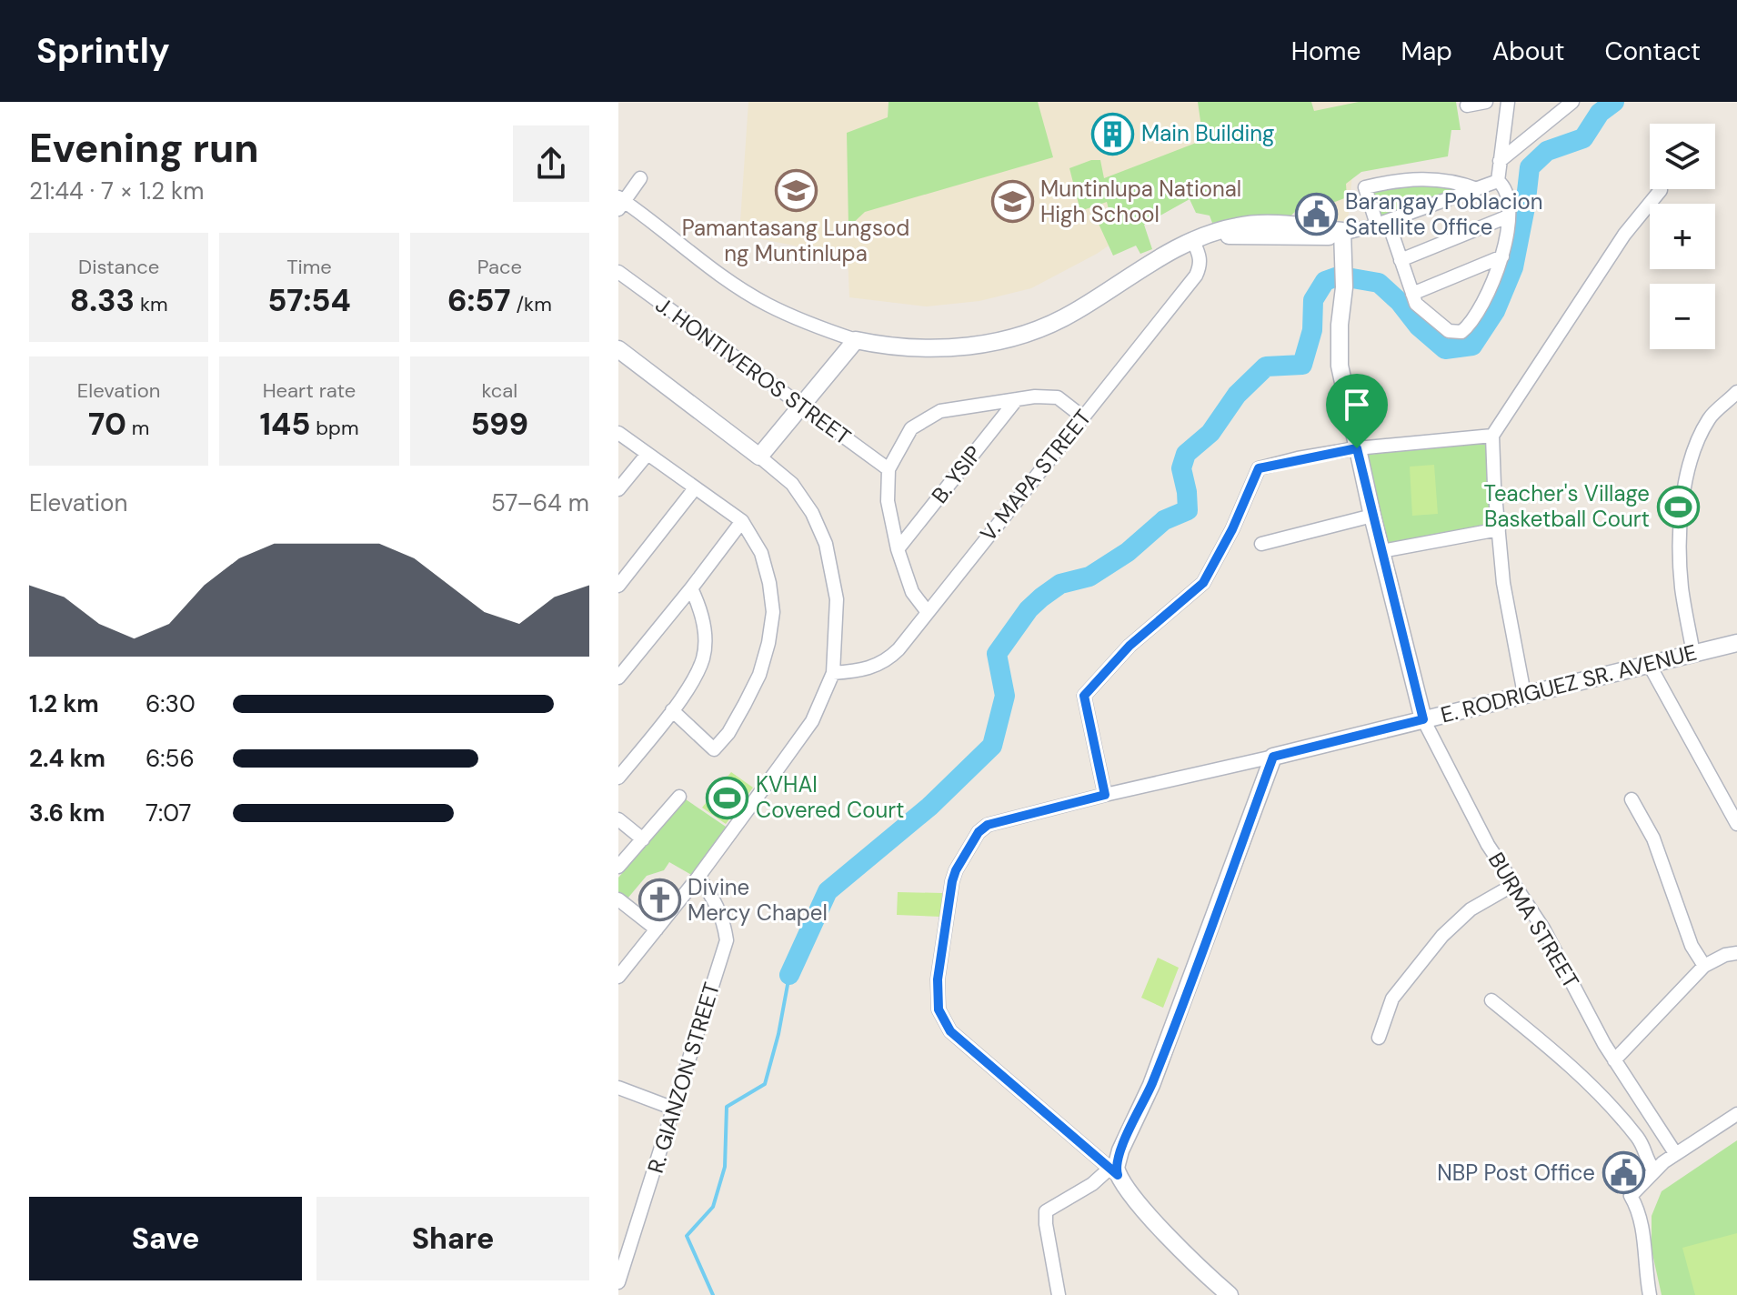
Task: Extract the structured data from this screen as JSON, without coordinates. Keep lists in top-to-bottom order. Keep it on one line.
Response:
{"streets":{"street":["J. HONTIVEROS STREET","B. YSIP","V. MAPA STREET","E. RODRIGUEZ SR. AVENUE","BURMA STREET","R. GIANZON STREET"]},"crossings":[["E. RODRIGUEZ SR. AVENUE","BURMA STREET"]],"places":{"building":["Main Building"],"school or university":["Pamantasang Lungsod ng Muntinlupa","Muntinlupa National High School"],"public building":["Barangay Poblacion Satellite Office","NBP Post Office"],"sports":["Teacher's Village Basketball Court","KVHAI Covered Court"],"church":["Divine Mercy Chapel"]},"page":{"header":"Sprintly","nav":["Home","Map","About","Contact"],"heading":["Evening run","21:44 · 7 × 1.2 km"],"map_buttons":["+","−"],"stats":[["Distance","8.33 km"],["Time","57:54"],["Pace","6:57 /km"],["Elevation","70 m"],["Heart rate","145 bpm"],["kcal","599"]],"chart":["Elevation","57–64 m"],"list":[{"name":"1.2 km","note":"6:30"},{"name":"2.4 km","note":"6:56"},{"name":"3.6 km","note":"7:07"}],"buttons":["Save","Share"]}}
